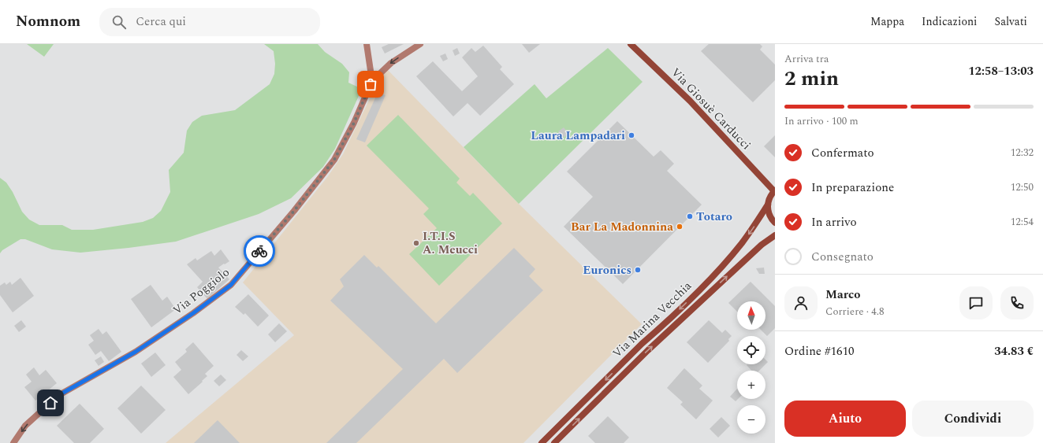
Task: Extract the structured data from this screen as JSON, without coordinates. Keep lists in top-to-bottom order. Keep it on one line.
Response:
{"streets":{"main road":["Via Giosuè Carducci","Via Marina Vecchia"],"street":["Via Poggiolo"]},"crossings":[["Via Giosuè Carducci","Via Marina Vecchia"]],"one_way":["Via Poggiolo"],"places":["Laura Lampadari","Totaro","Bar La Madonnina","I.T.I.S A. Meucci","Euronics"],"north":"top","page":{"header":"Nomnom","search":"Cerca qui","nav":["Mappa","Indicazioni","Salvati"],"heading":["2 min","Arriva tra","12:58–13:03"],"panel":["Marco","Corriere · 4.8","Ordine #1610","34.83 €"],"bar":"In arrivo · 100 m","list":[["Confermato","12:32"],["In preparazione","12:50"],["In arrivo","12:54"],"Consegnato"],"map_buttons":["+","−"],"buttons":["Aiuto","Condividi"]}}
